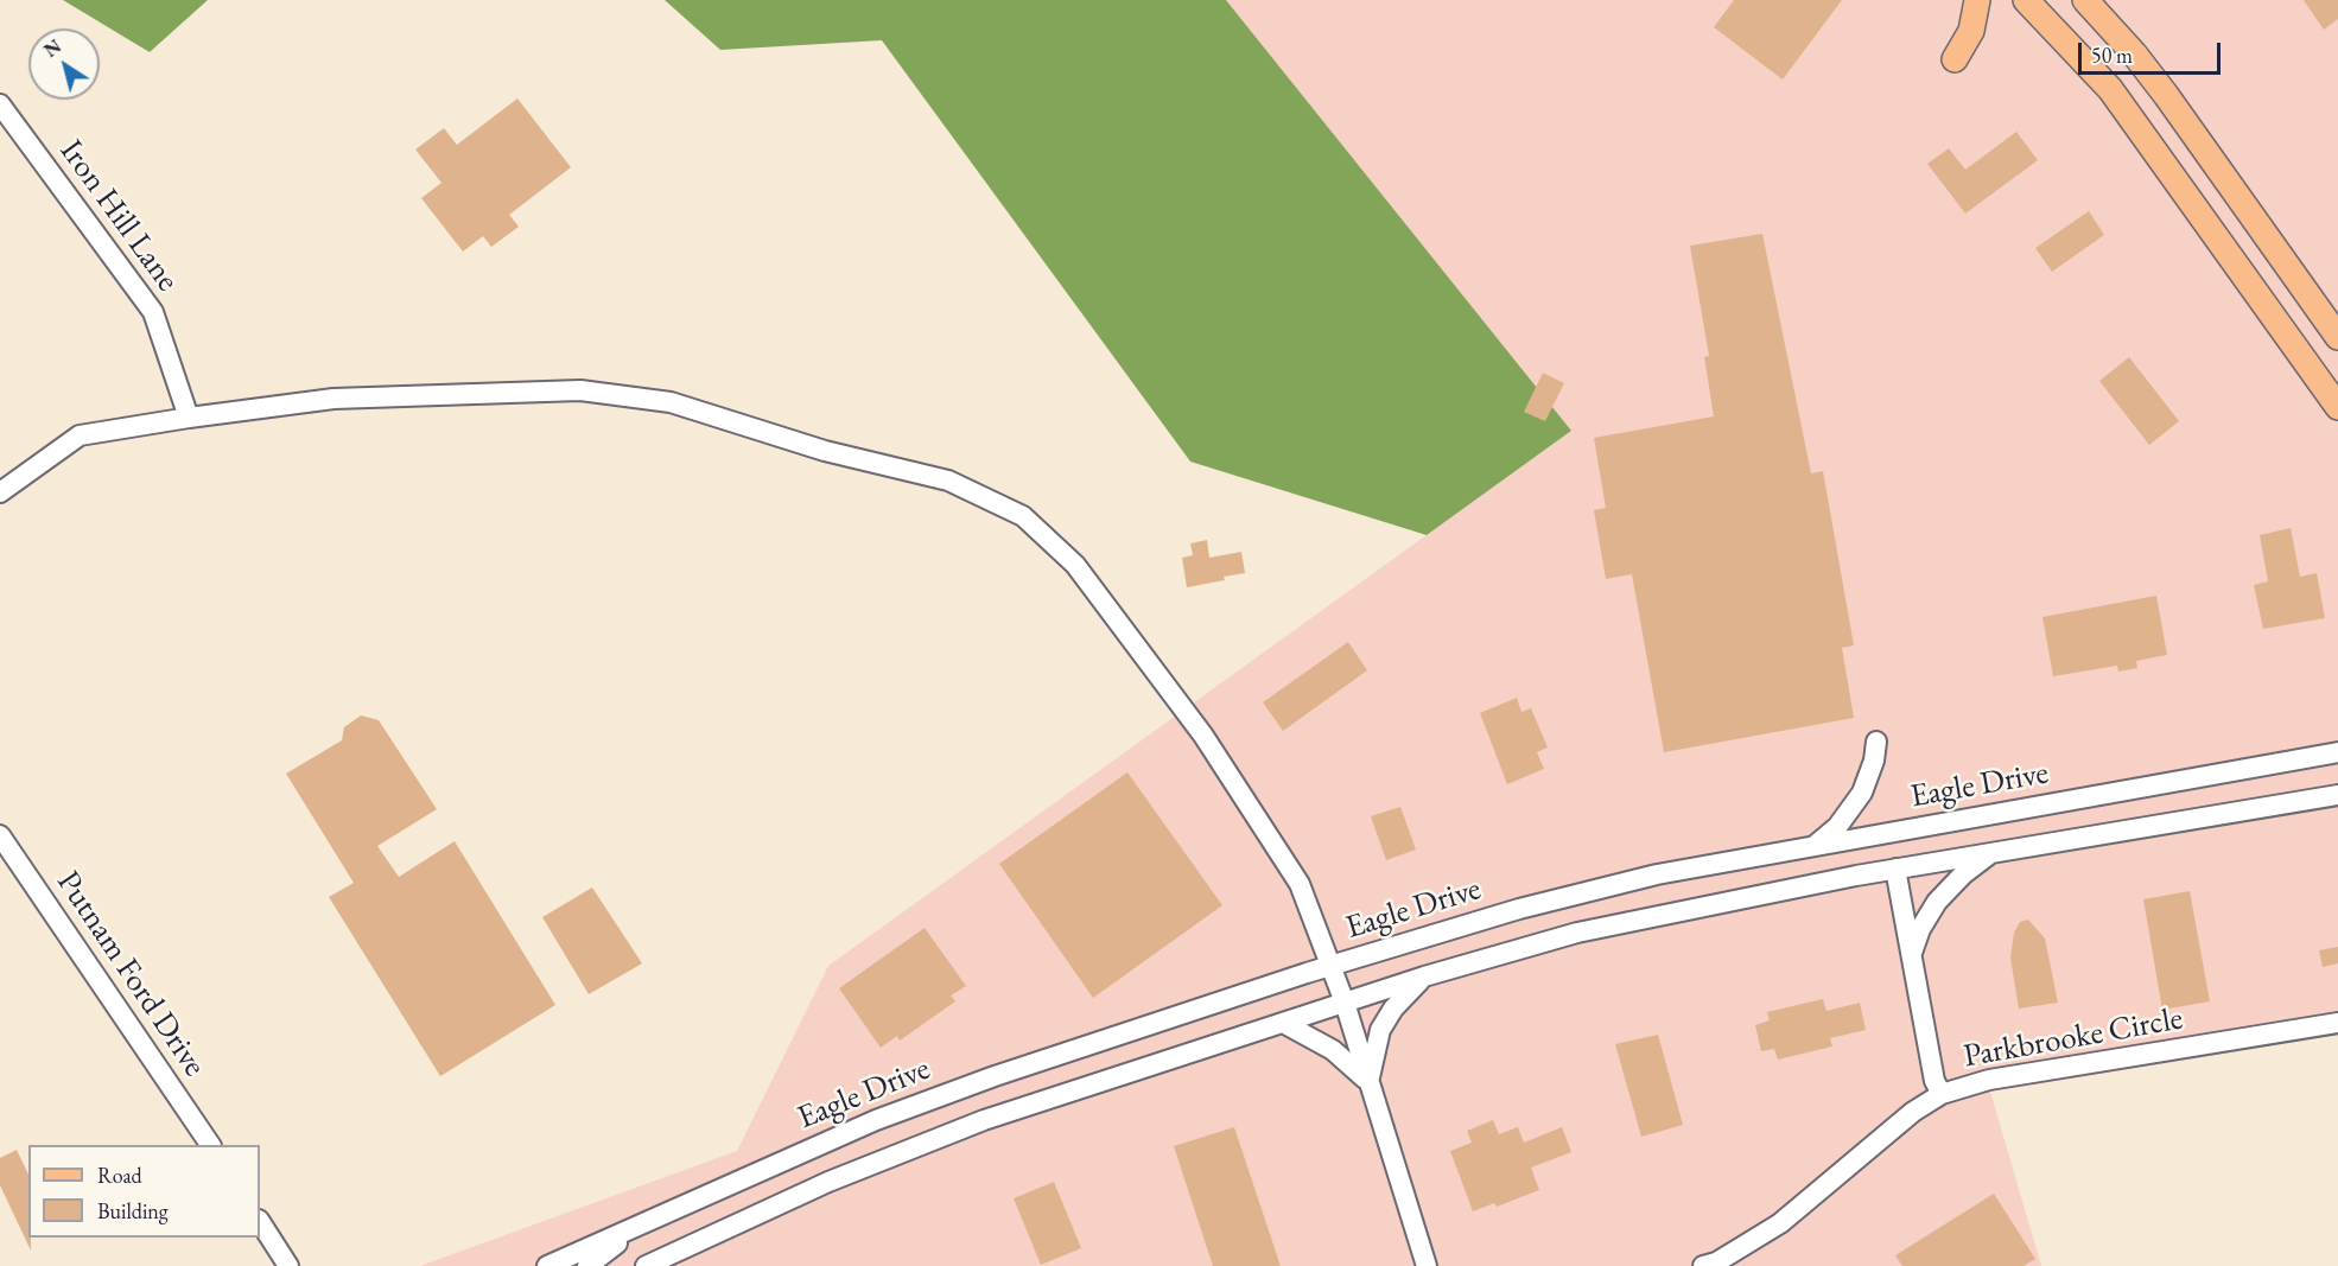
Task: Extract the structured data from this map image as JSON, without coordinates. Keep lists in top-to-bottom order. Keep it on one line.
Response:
{"streets":{"street":["Iron Hill Lane","Eagle Drive","Putnam Ford Drive","Parkbrooke Circle"]},"legend":["Road","Building"],"scale_bar":"50 m","north":"top left"}
